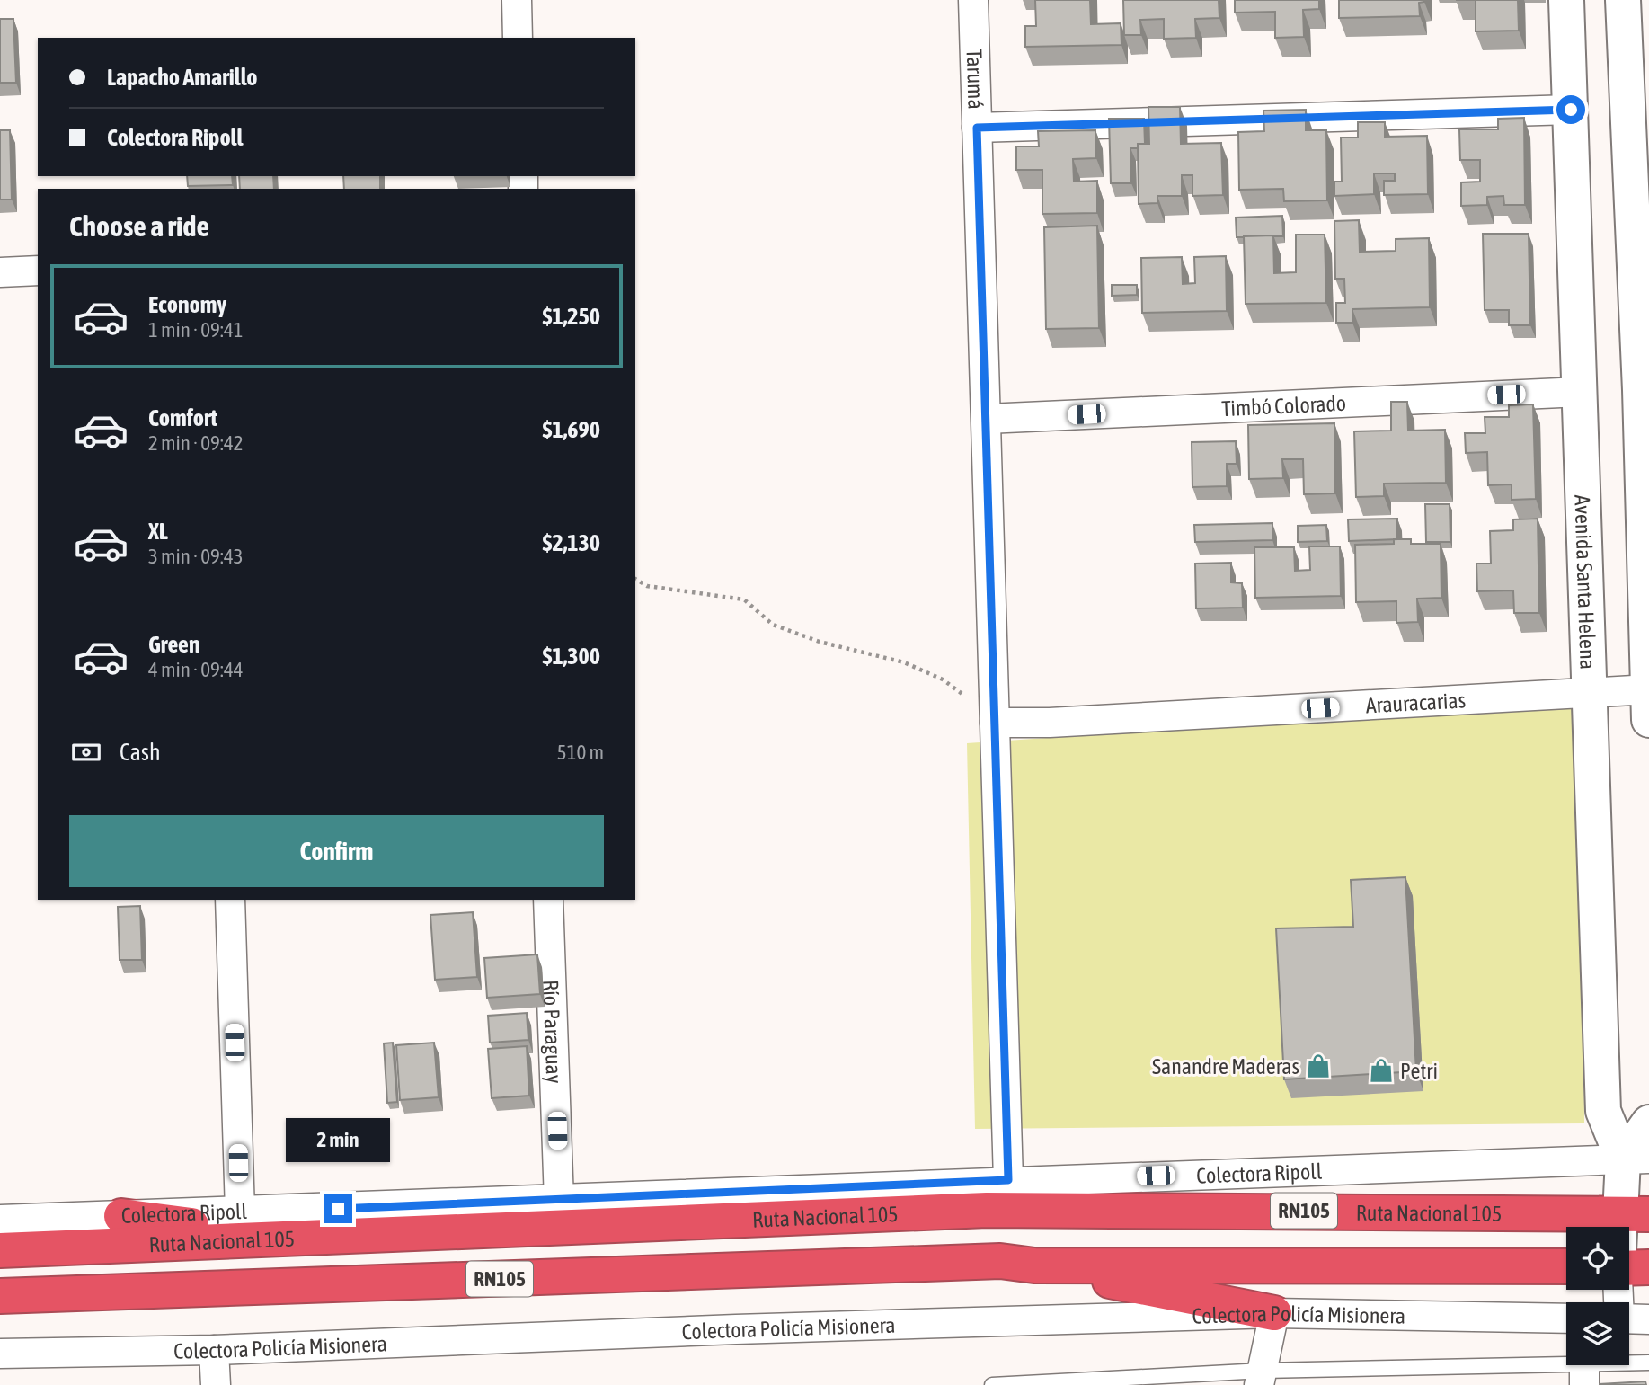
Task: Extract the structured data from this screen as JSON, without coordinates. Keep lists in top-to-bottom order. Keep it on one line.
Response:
{"streets":{"highway":["RN105","Ruta Nacional 105"],"main road":["Avenida Santa Helena"],"street":["Tarumá","Timbó Colorado","Arauracarias","Río Paraguay","Colectora Ripoll","Colectora Policía Misionera"]},"crossings":[["Tarumá","Timbó Colorado"],["Tarumá","Arauracarias"],["Tarumá","Colectora Ripoll"],["Timbó Colorado","Avenida Santa Helena"],["Avenida Santa Helena","Arauracarias"],["Avenida Santa Helena","Colectora Ripoll"],["Avenida Santa Helena","Ruta Nacional 105"],["Río Paraguay","Colectora Ripoll"]],"places":{"shop":["Sanandre Maderas","Petri"]},"page":{"banner":["Lapacho Amarillo","Colectora Ripoll"],"heading":"Choose a ride","list":[{"name":"Economy","note":"1 min · 09:41","value":"$1,250"},{"name":"Comfort","note":"2 min · 09:42","value":"$1,690"},{"name":"XL","note":"3 min · 09:43","value":"$2,130"},{"name":"Green","note":"4 min · 09:44","value":"$1,300"}],"pay":["Cash","510 m"],"buttons":"Confirm","bubble":"2 min"}}
